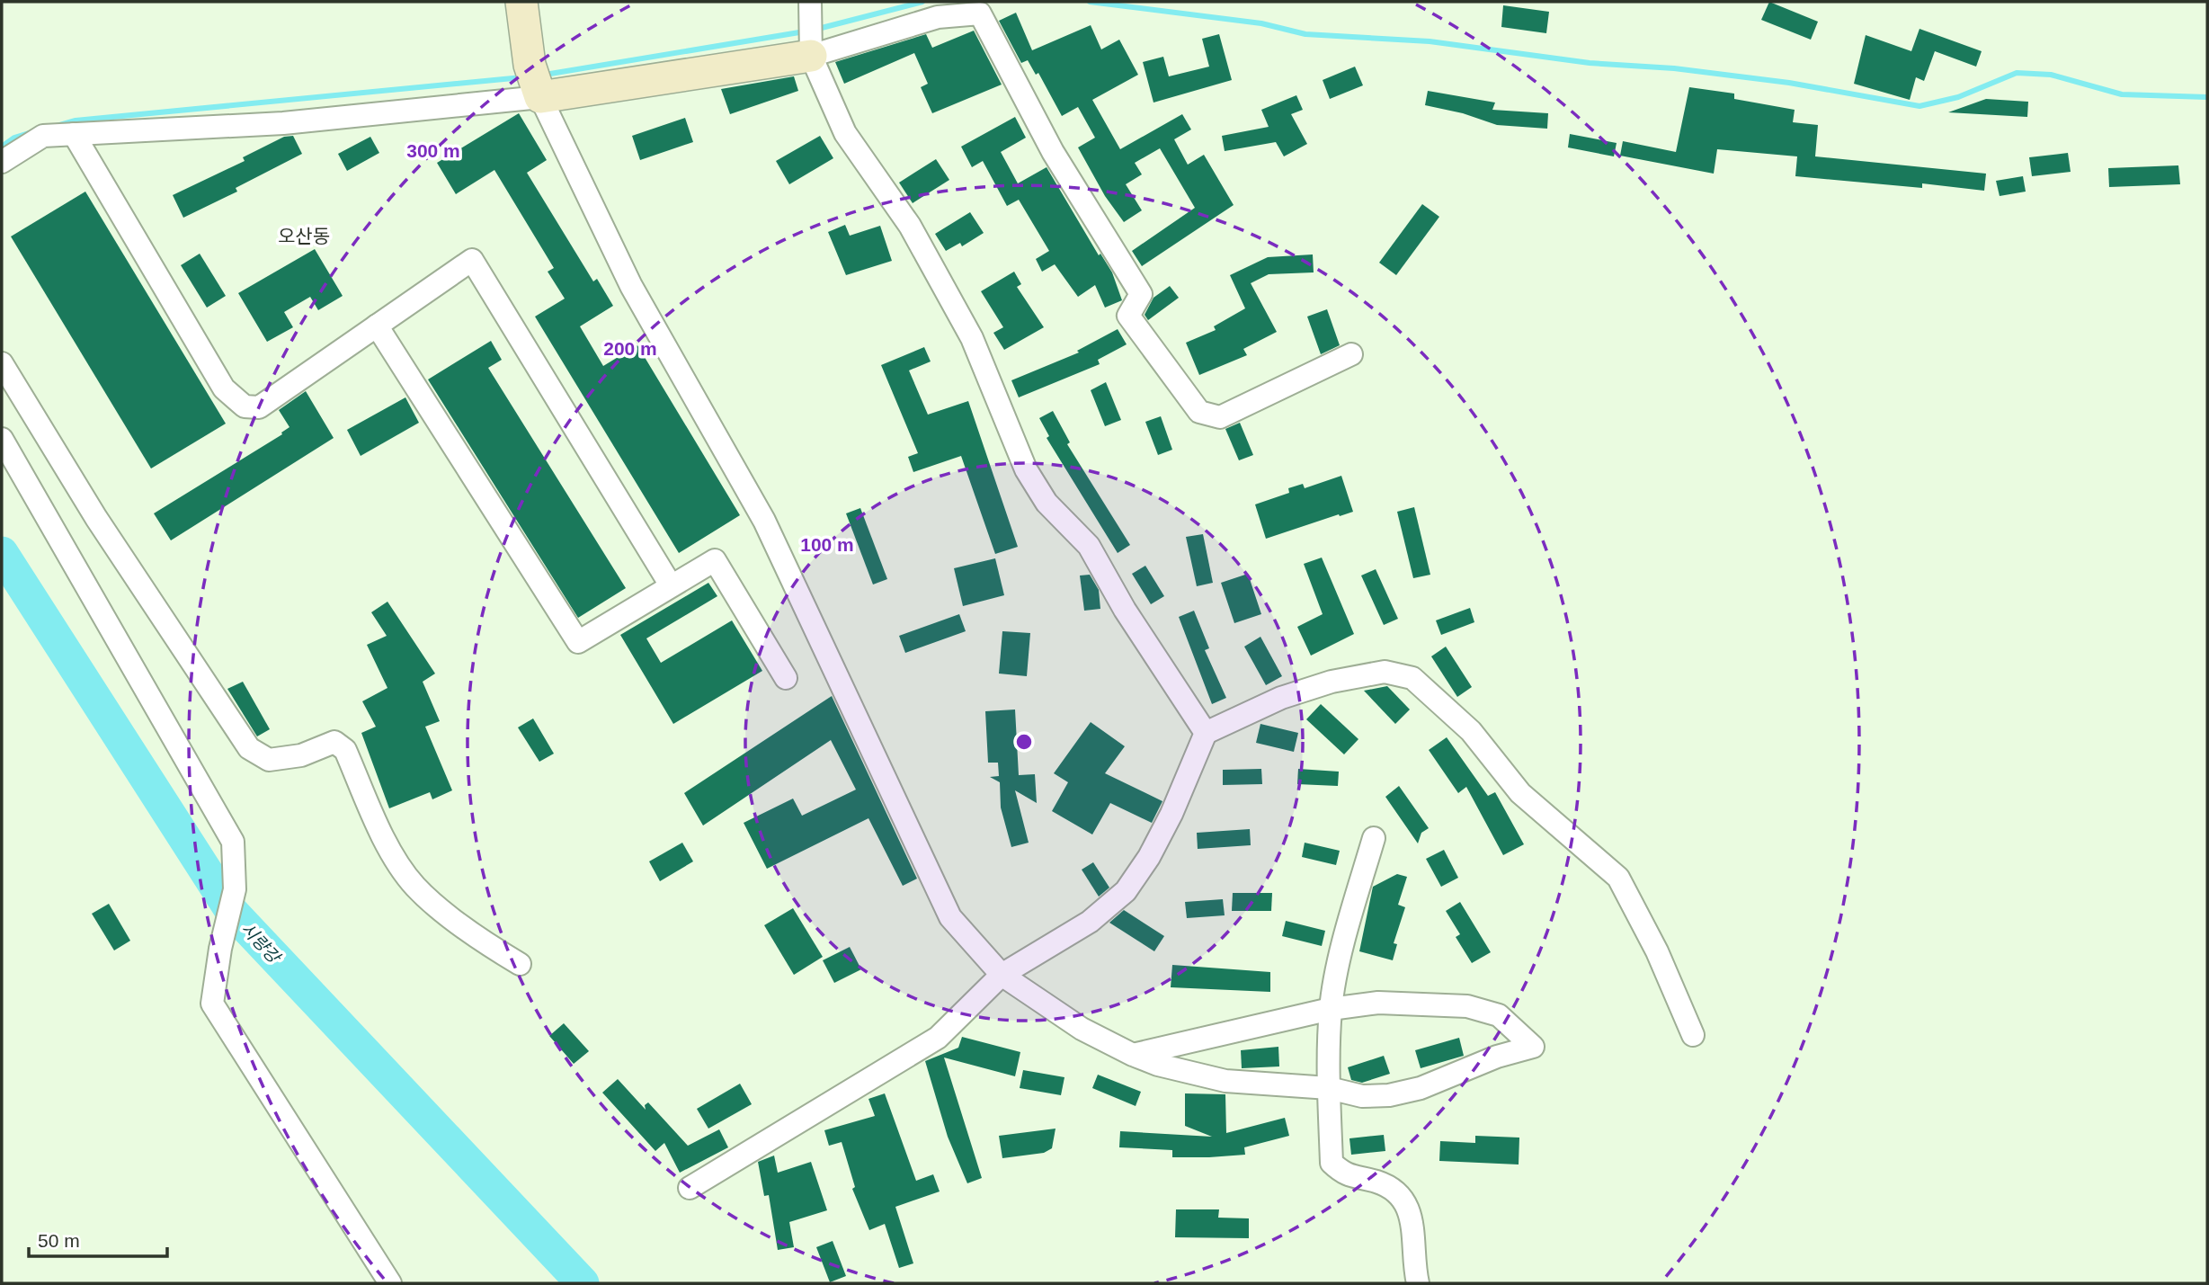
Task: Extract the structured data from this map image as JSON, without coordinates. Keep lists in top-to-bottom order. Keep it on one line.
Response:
{"districts":["오산동"],"water":["시량강"],"scale_bar":"50 m","rings":["300 m","200 m","100 m"]}
